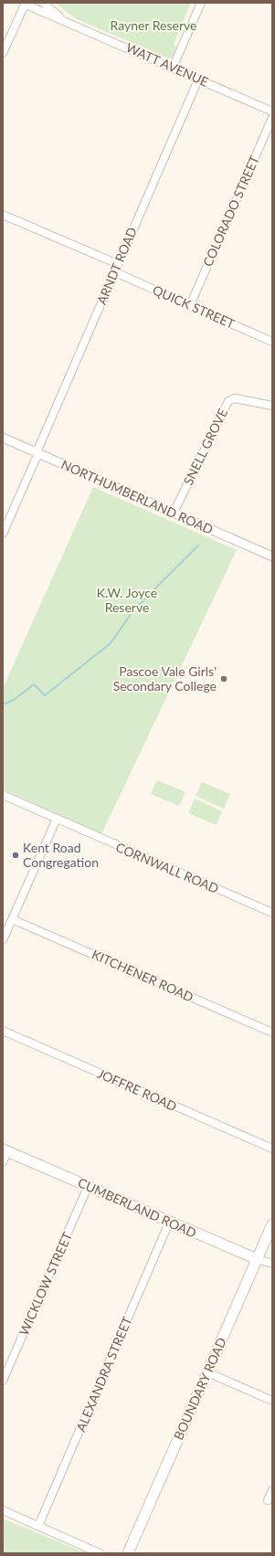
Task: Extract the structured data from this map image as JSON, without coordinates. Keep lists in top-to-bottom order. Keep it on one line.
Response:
{"streets":{"main road":["CUMBERLAND ROAD","BOUNDARY ROAD"],"street":["WATT AVENUE","COLORADO STREET","ARNDT ROAD","QUICK STREET","SNELL GROVE","NORTHUMBERLAND ROAD","CORNWALL ROAD","KITCHENER ROAD","JOFFRE ROAD","WICKLOW STREET","ALEXANDRA STREET"]},"crossings":[["WATT AVENUE","ARNDT ROAD"],["COLORADO STREET","QUICK STREET"],["ARNDT ROAD","QUICK STREET"],["ARNDT ROAD","NORTHUMBERLAND ROAD"],["SNELL GROVE","NORTHUMBERLAND ROAD"],["CUMBERLAND ROAD","WICKLOW STREET"],["CUMBERLAND ROAD","ALEXANDRA STREET"],["CUMBERLAND ROAD","BOUNDARY ROAD"]],"parks":["Rayner Reserve","K.W. Joyce Reserve"],"places":["Pascoe Vale Girls' Secondary College","Kent Road Congregation"]}
